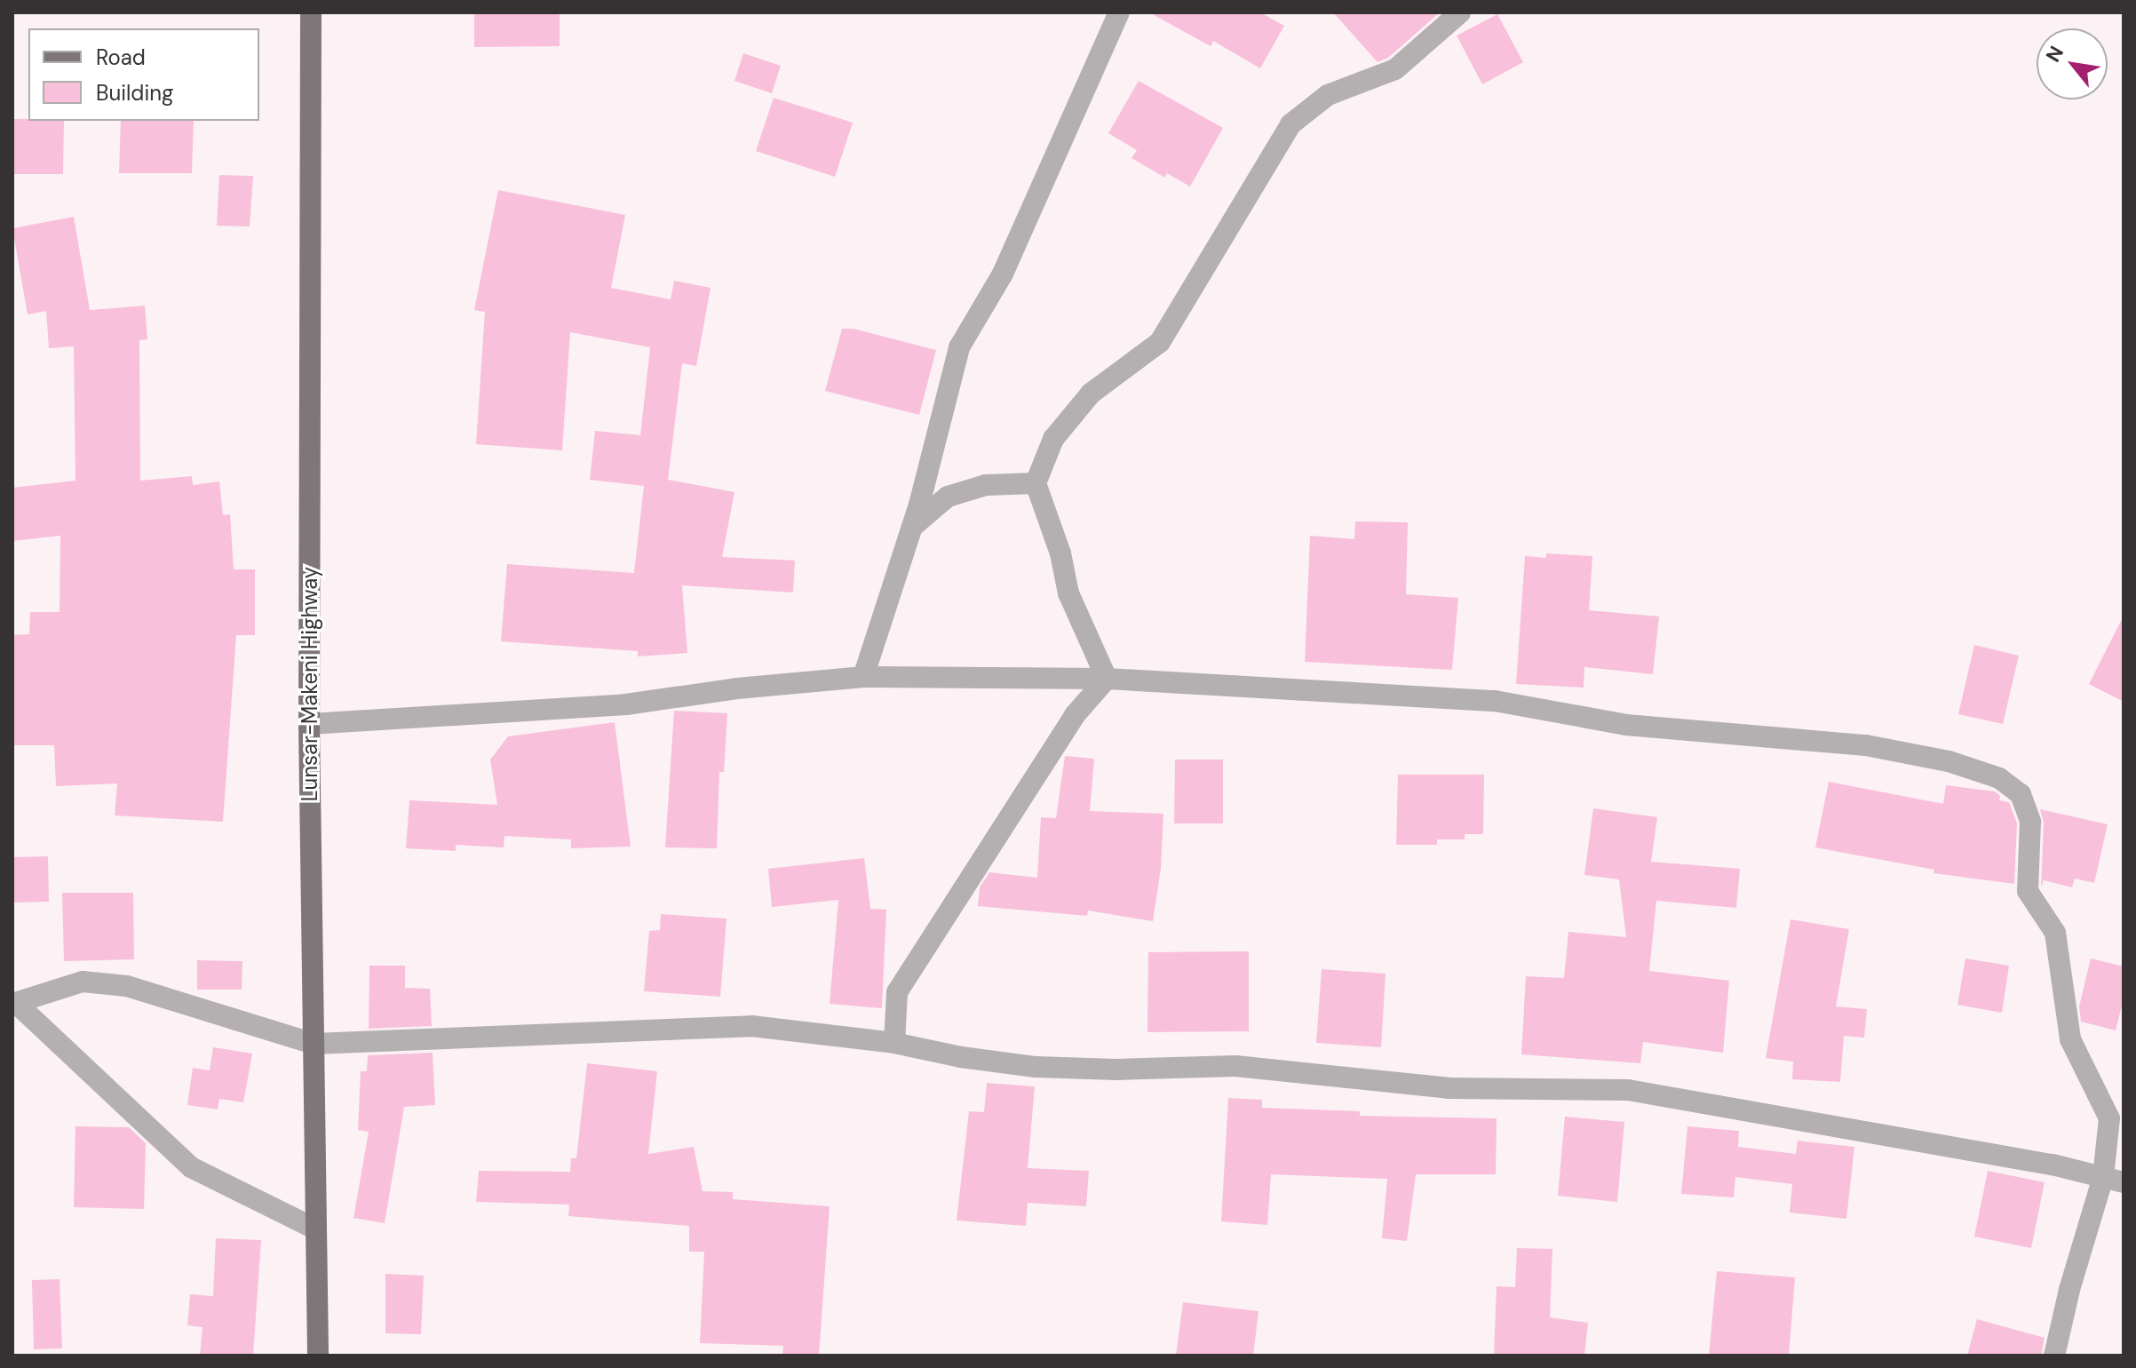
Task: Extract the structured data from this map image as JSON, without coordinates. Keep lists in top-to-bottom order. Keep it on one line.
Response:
{"streets":{"main road":["Lunsar-Makeni Highway"]},"legend":["Road","Building"],"north":"top left"}
